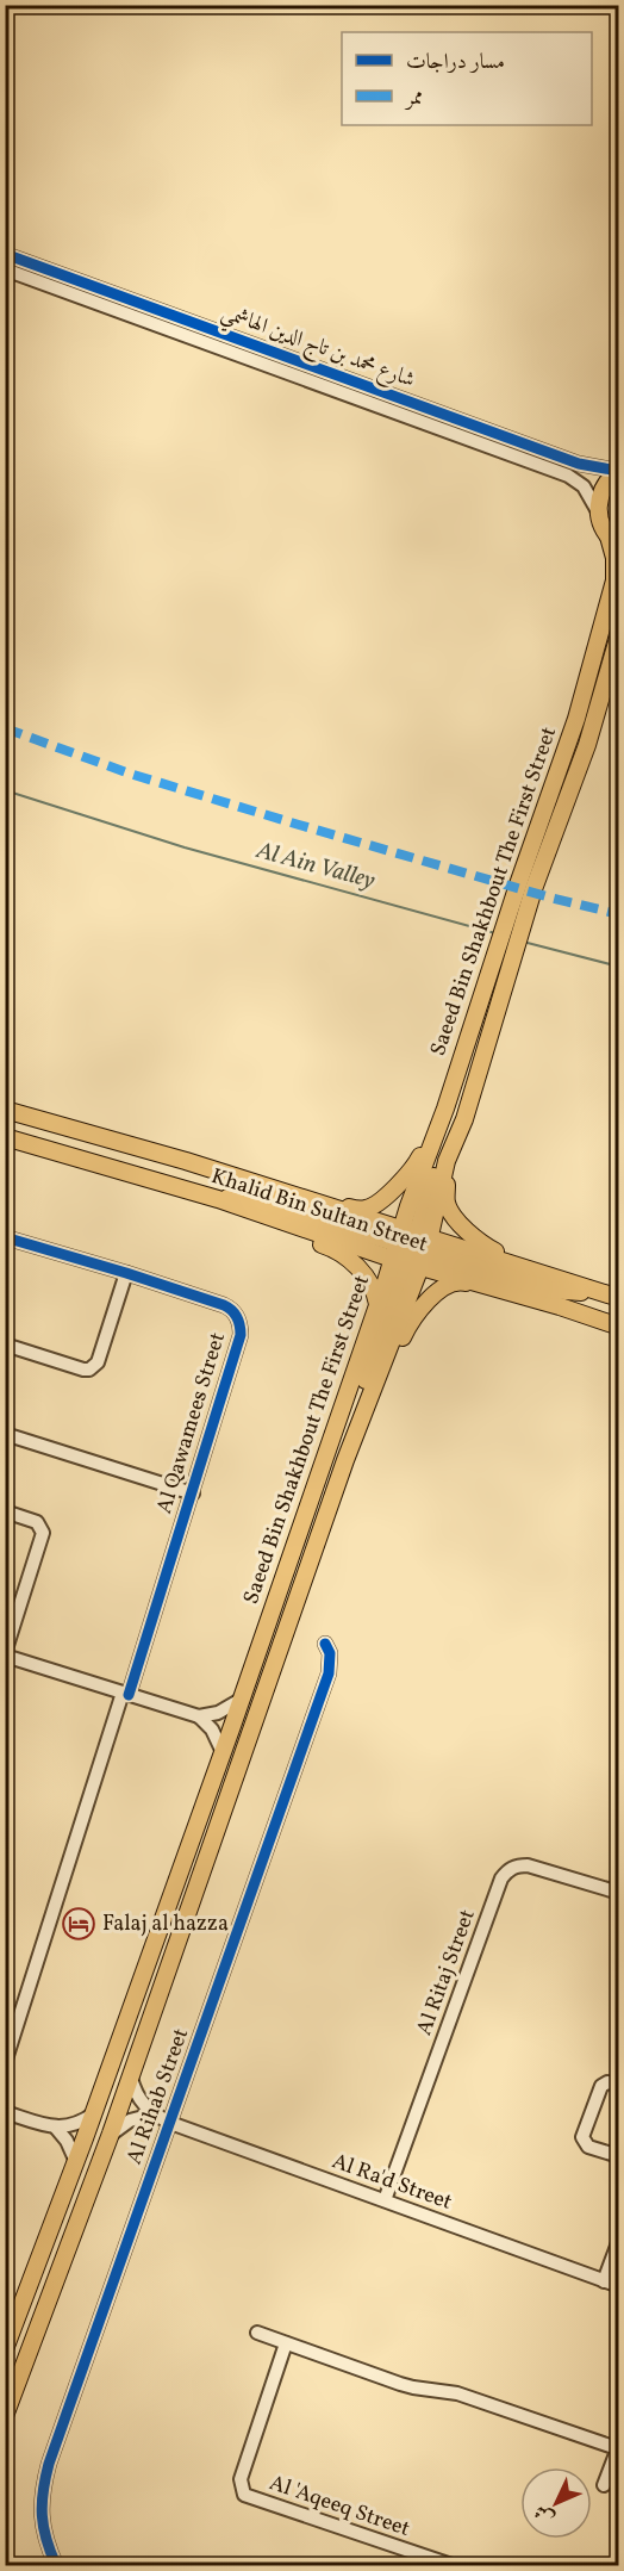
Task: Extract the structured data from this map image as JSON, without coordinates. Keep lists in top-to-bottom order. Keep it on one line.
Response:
{"streets":{"main road":["Saeed Bin Shakhbout The First Street","Khalid Bin Sultan Street"],"street":["شارع محمد بن تاج الدين الهاشمي","Al Qawamees Street","Al Ritaj Street","Al Rihab Street","Al Ra'd Street","Al 'Aqeeq Street"]},"crossings":[["شارع محمد بن تاج الدين الهاشمي","Saeed Bin Shakhbout The First Street"],["Saeed Bin Shakhbout The First Street","Khalid Bin Sultan Street"],["Al Ritaj Street","Al Ra'd Street"],["Al Rihab Street","Al Ra'd Street"]],"water":["Al Ain Valley"],"places":{"hotel":["Falaj al hazza"]},"legend":["مسار دراجات","ممر"],"north":"bottom left"}
